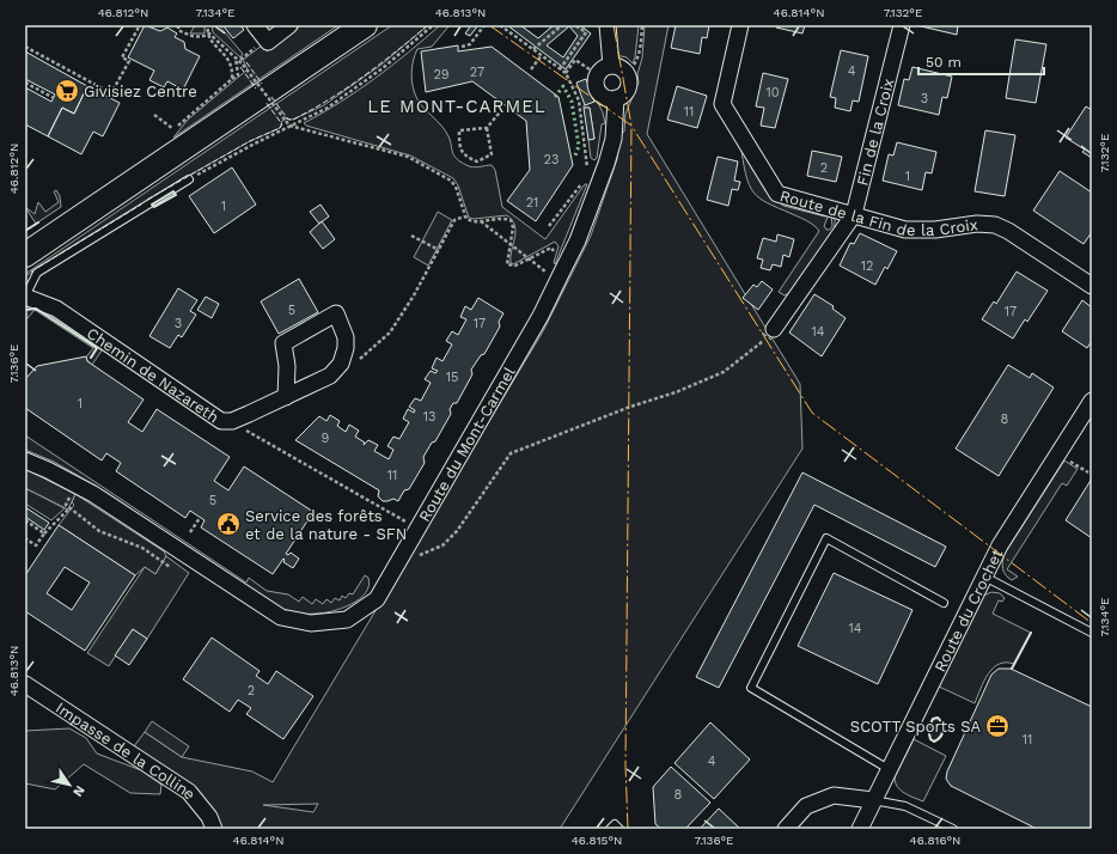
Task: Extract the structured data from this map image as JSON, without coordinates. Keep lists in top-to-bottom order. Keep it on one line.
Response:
{"streets":{"street":["Fin de la Croix","Route de la Fin de la Croix","Chemin de Nazareth","Route du Mont-Carmel","Route du Crochet","Impasse de la Colline"]},"crossings":[["Fin de la Croix","Route de la Fin de la Croix"]],"districts":["LE MONT-CARMEL"],"places":{"supermarket":["Givisiez Centre"],"public building":["Service des forêts et de la nature - SFN"],"office":["SCOTT Sports SA"]},"house_numbers":["4","27","29","10","3","11","23","2","1","21","1","12","5","17","3","17","14","15","1","13","8","9","11","5","14","2","11","4","8"],"scale_bar":"50 m","north":"bottom right","coordinates":["46.812°N","7.134°E","46.813°N","46.814°N","7.132°E","7.136°E","46.815°N","46.816°N"]}
